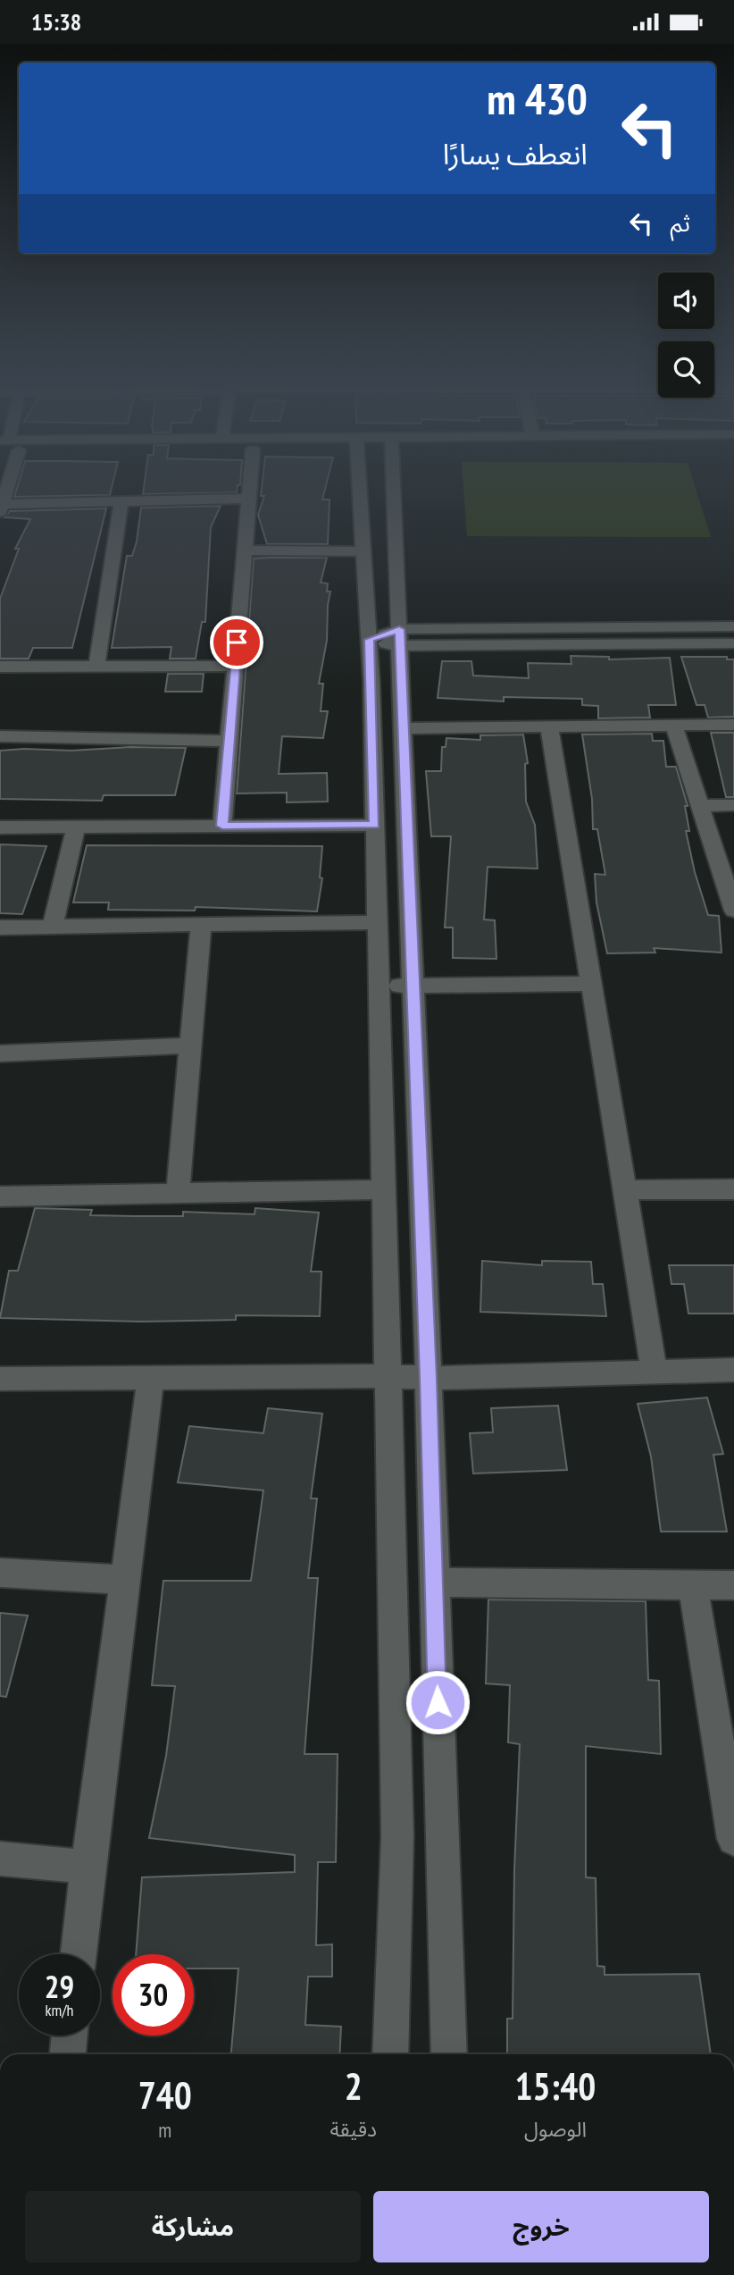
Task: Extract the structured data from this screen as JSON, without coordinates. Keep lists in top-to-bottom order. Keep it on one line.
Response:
{"page":{"status":"15:38","turn":["430 m","انعطف يسارًا"],"then":"ثم","speed":"29 km/h","limit":"30","eta":["15:40","الوصول","2","دقيقة","740","m"],"buttons":["خروج","مشاركة"]}}
